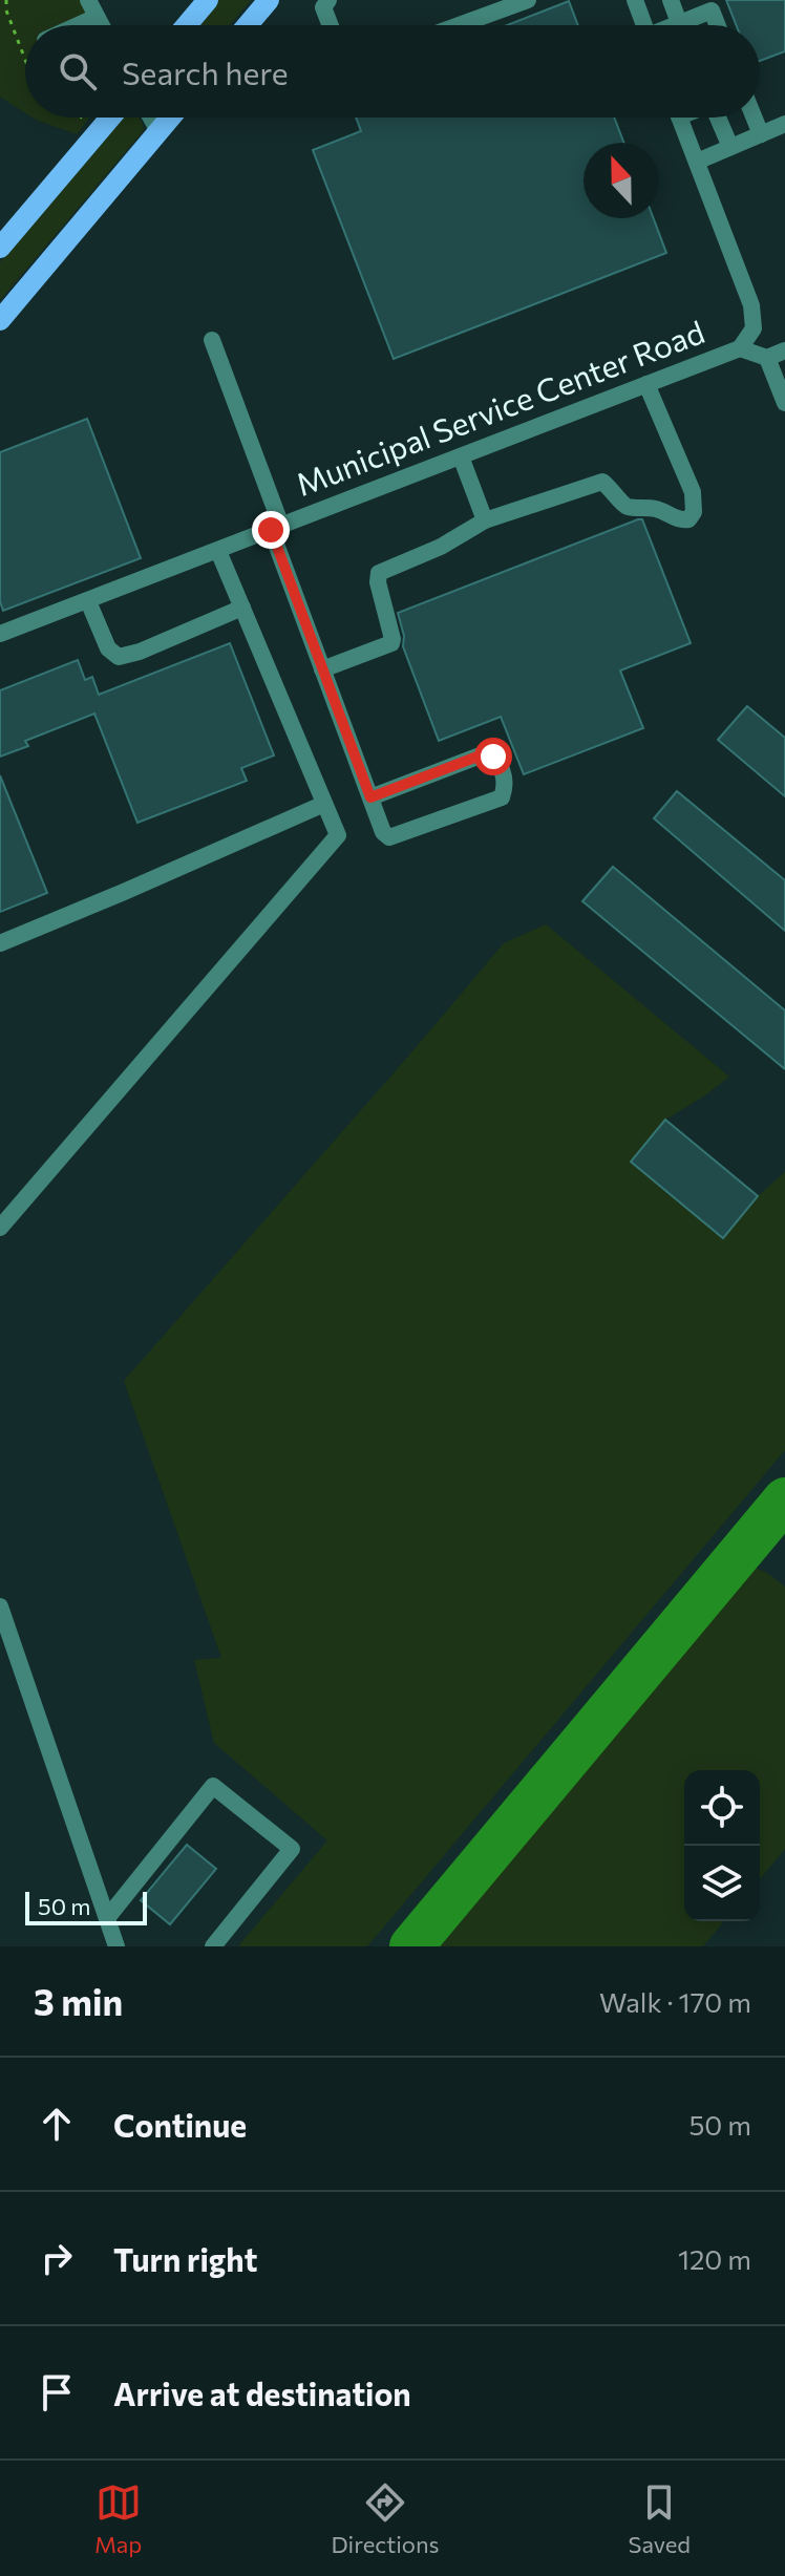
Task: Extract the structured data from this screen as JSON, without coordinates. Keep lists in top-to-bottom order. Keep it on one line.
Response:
{"streets":{"street":["Municipal Service Center Road"]},"scale_bar":"50 m","north":"top","page":{"search":"Search here","scale":"50 m","heading":["3 min","Walk · 170 m"],"list":[["Continue","50 m"],["Turn right","120 m"],"Arrive at destination"],"nav":["Map","Directions","Saved"]}}
